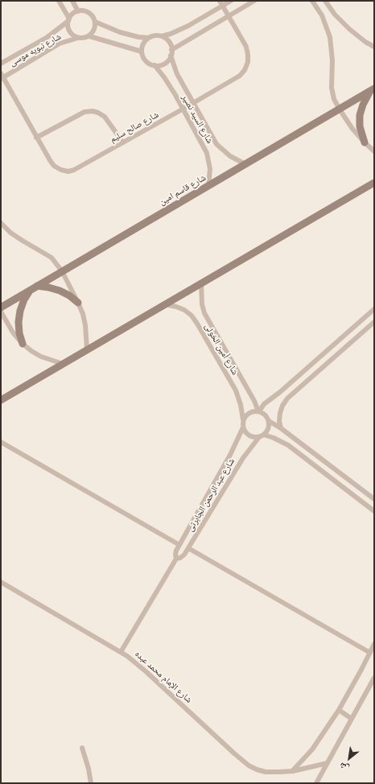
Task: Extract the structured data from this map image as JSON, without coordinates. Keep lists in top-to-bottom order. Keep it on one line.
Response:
{"streets":{"main road":["شارع قاسم امين"],"street":["شارع نبويه موسى","شارع السيد نصير","شارع صالح سليم","شارع أمين الخولى","شارع عبد الرحمن الجابرتى","شارع الإمام محمد عبده"]},"crossings":[["شارع نبويه موسى","شارع صالح سليم"],["شارع السيد نصير","شارع صالح سليم"],["شارع السيد نصير","شارع قاسم امين"],["شارع أمين الخولى","شارع عبد الرحمن الجابرتى"],["شارع عبد الرحمن الجابرتى","شارع الإمام محمد عبده"]],"north":"bottom left"}
